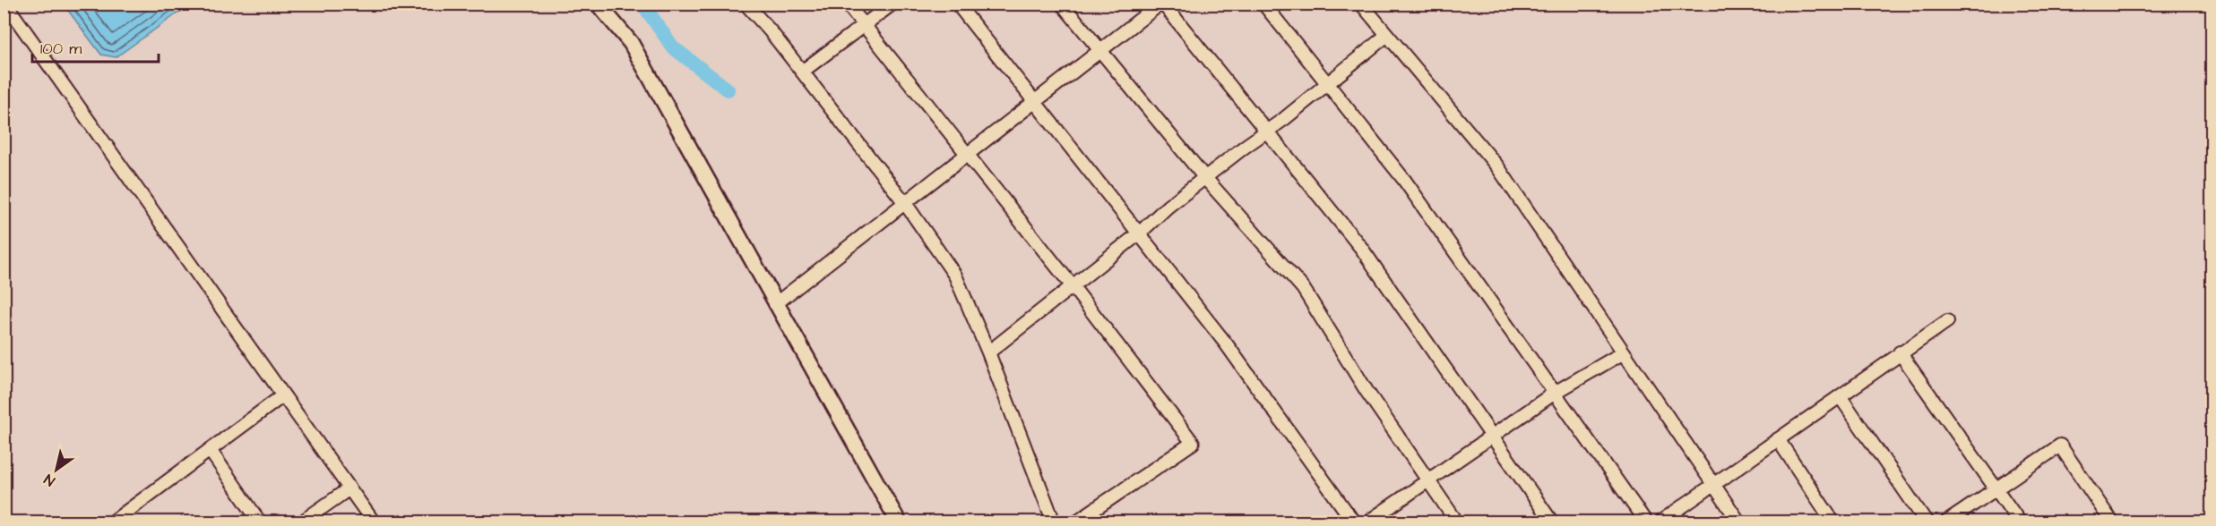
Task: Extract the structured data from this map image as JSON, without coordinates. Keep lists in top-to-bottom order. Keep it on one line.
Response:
{"scale_bar":"100 m","north":"bottom left"}
